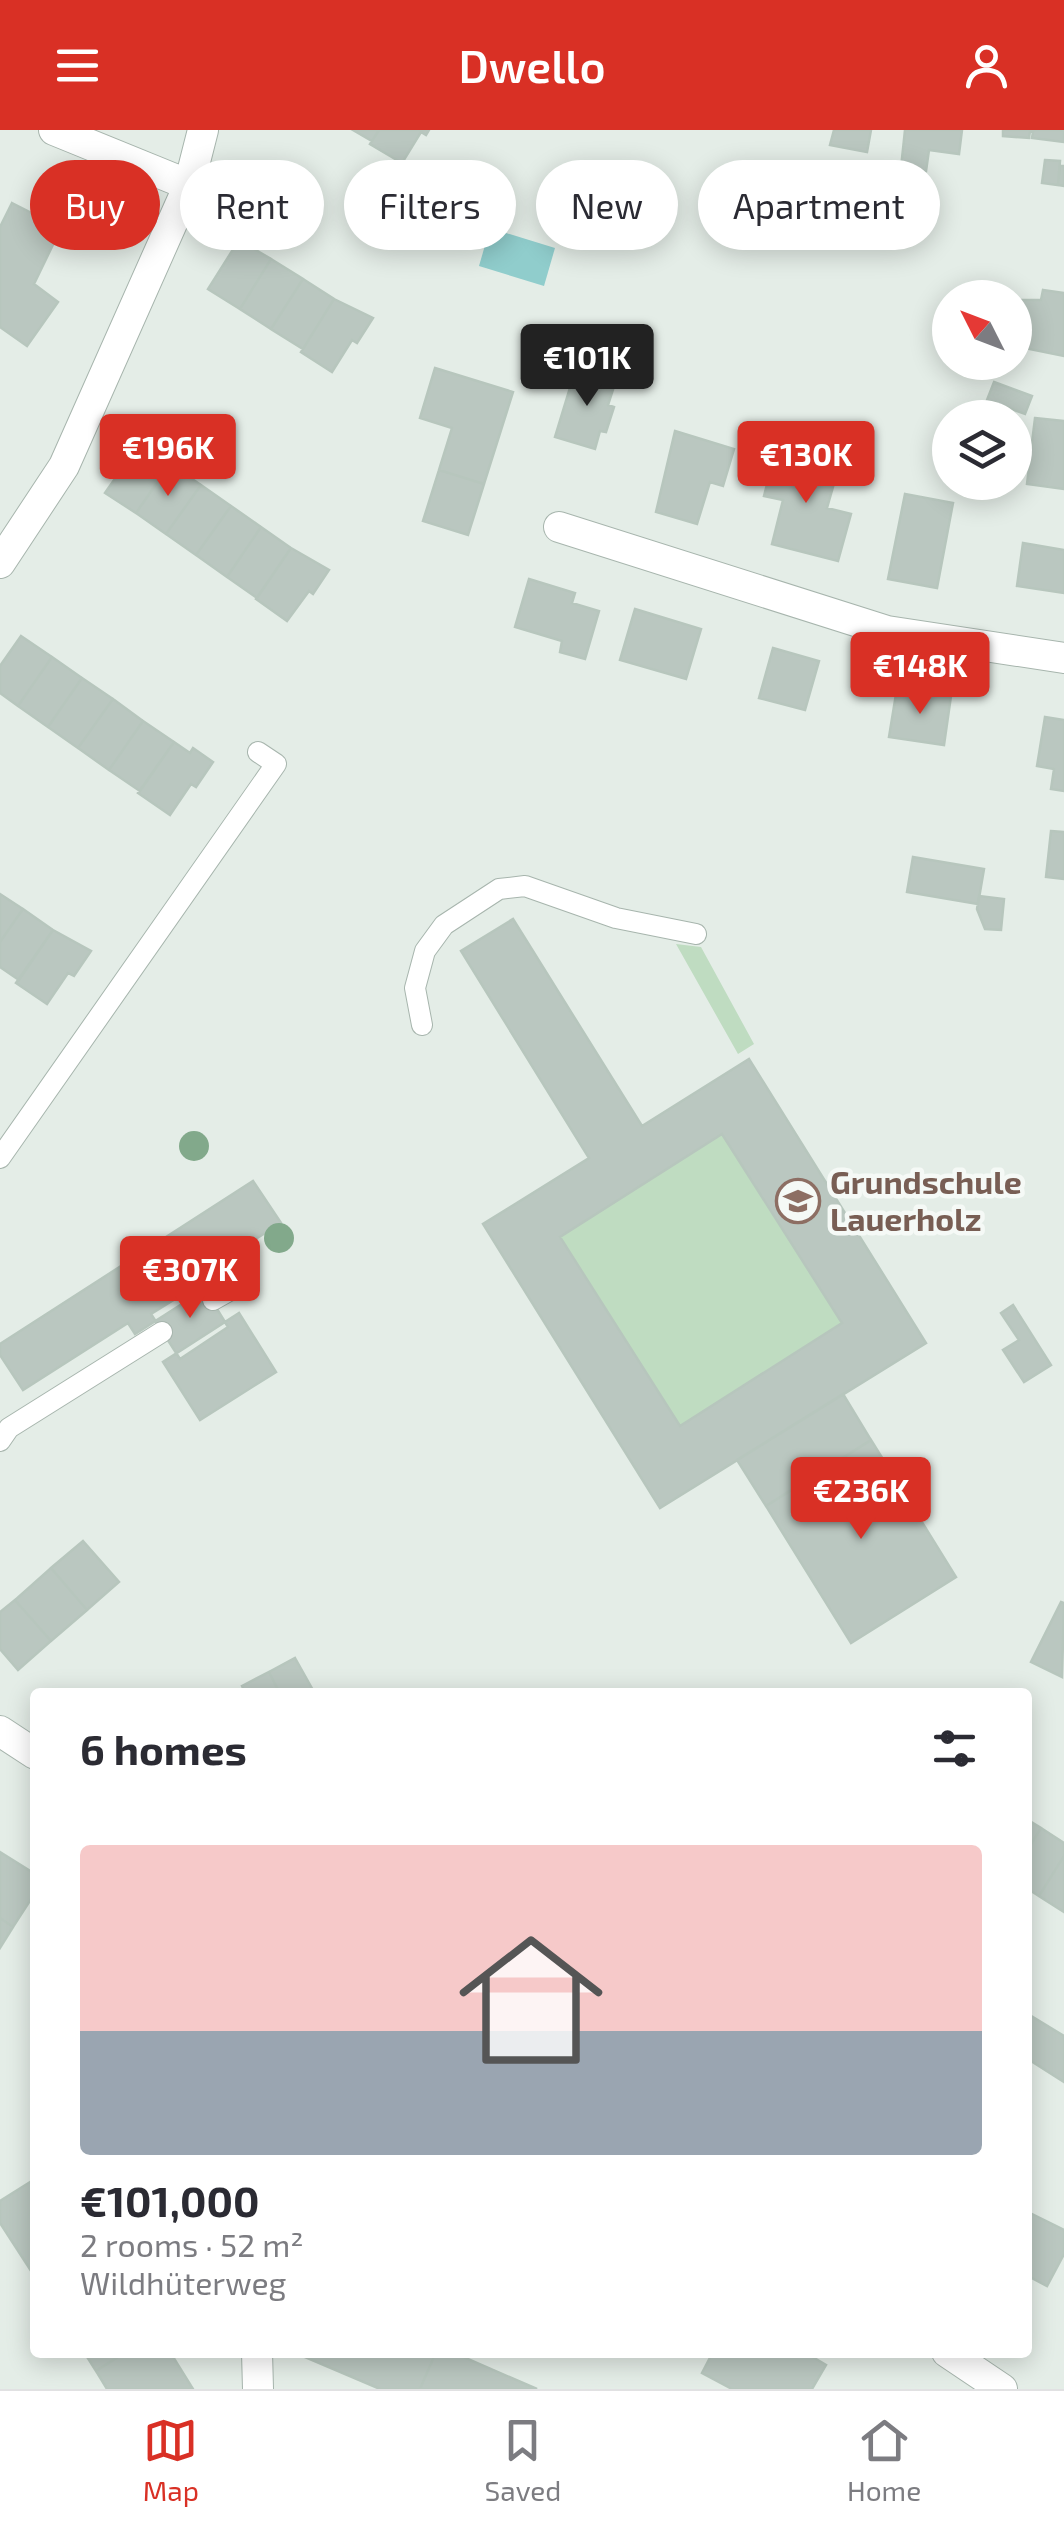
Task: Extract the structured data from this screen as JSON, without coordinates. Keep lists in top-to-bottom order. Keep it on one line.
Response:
{"places":{"school or university":["Grundschule Lauerholz"]},"north":"top left","page":{"header":"Dwello","chip":["Buy","Rent","Filters","New","Apartment"],"price":["€101K","€196K","€130K","€148K","€307K","€236K"],"heading":"6 homes","list":[{"name":"€101,000","note":"2 rooms · 52 m² · Wildhüterweg"}],"tabs":["Map","Saved","Home"]}}
